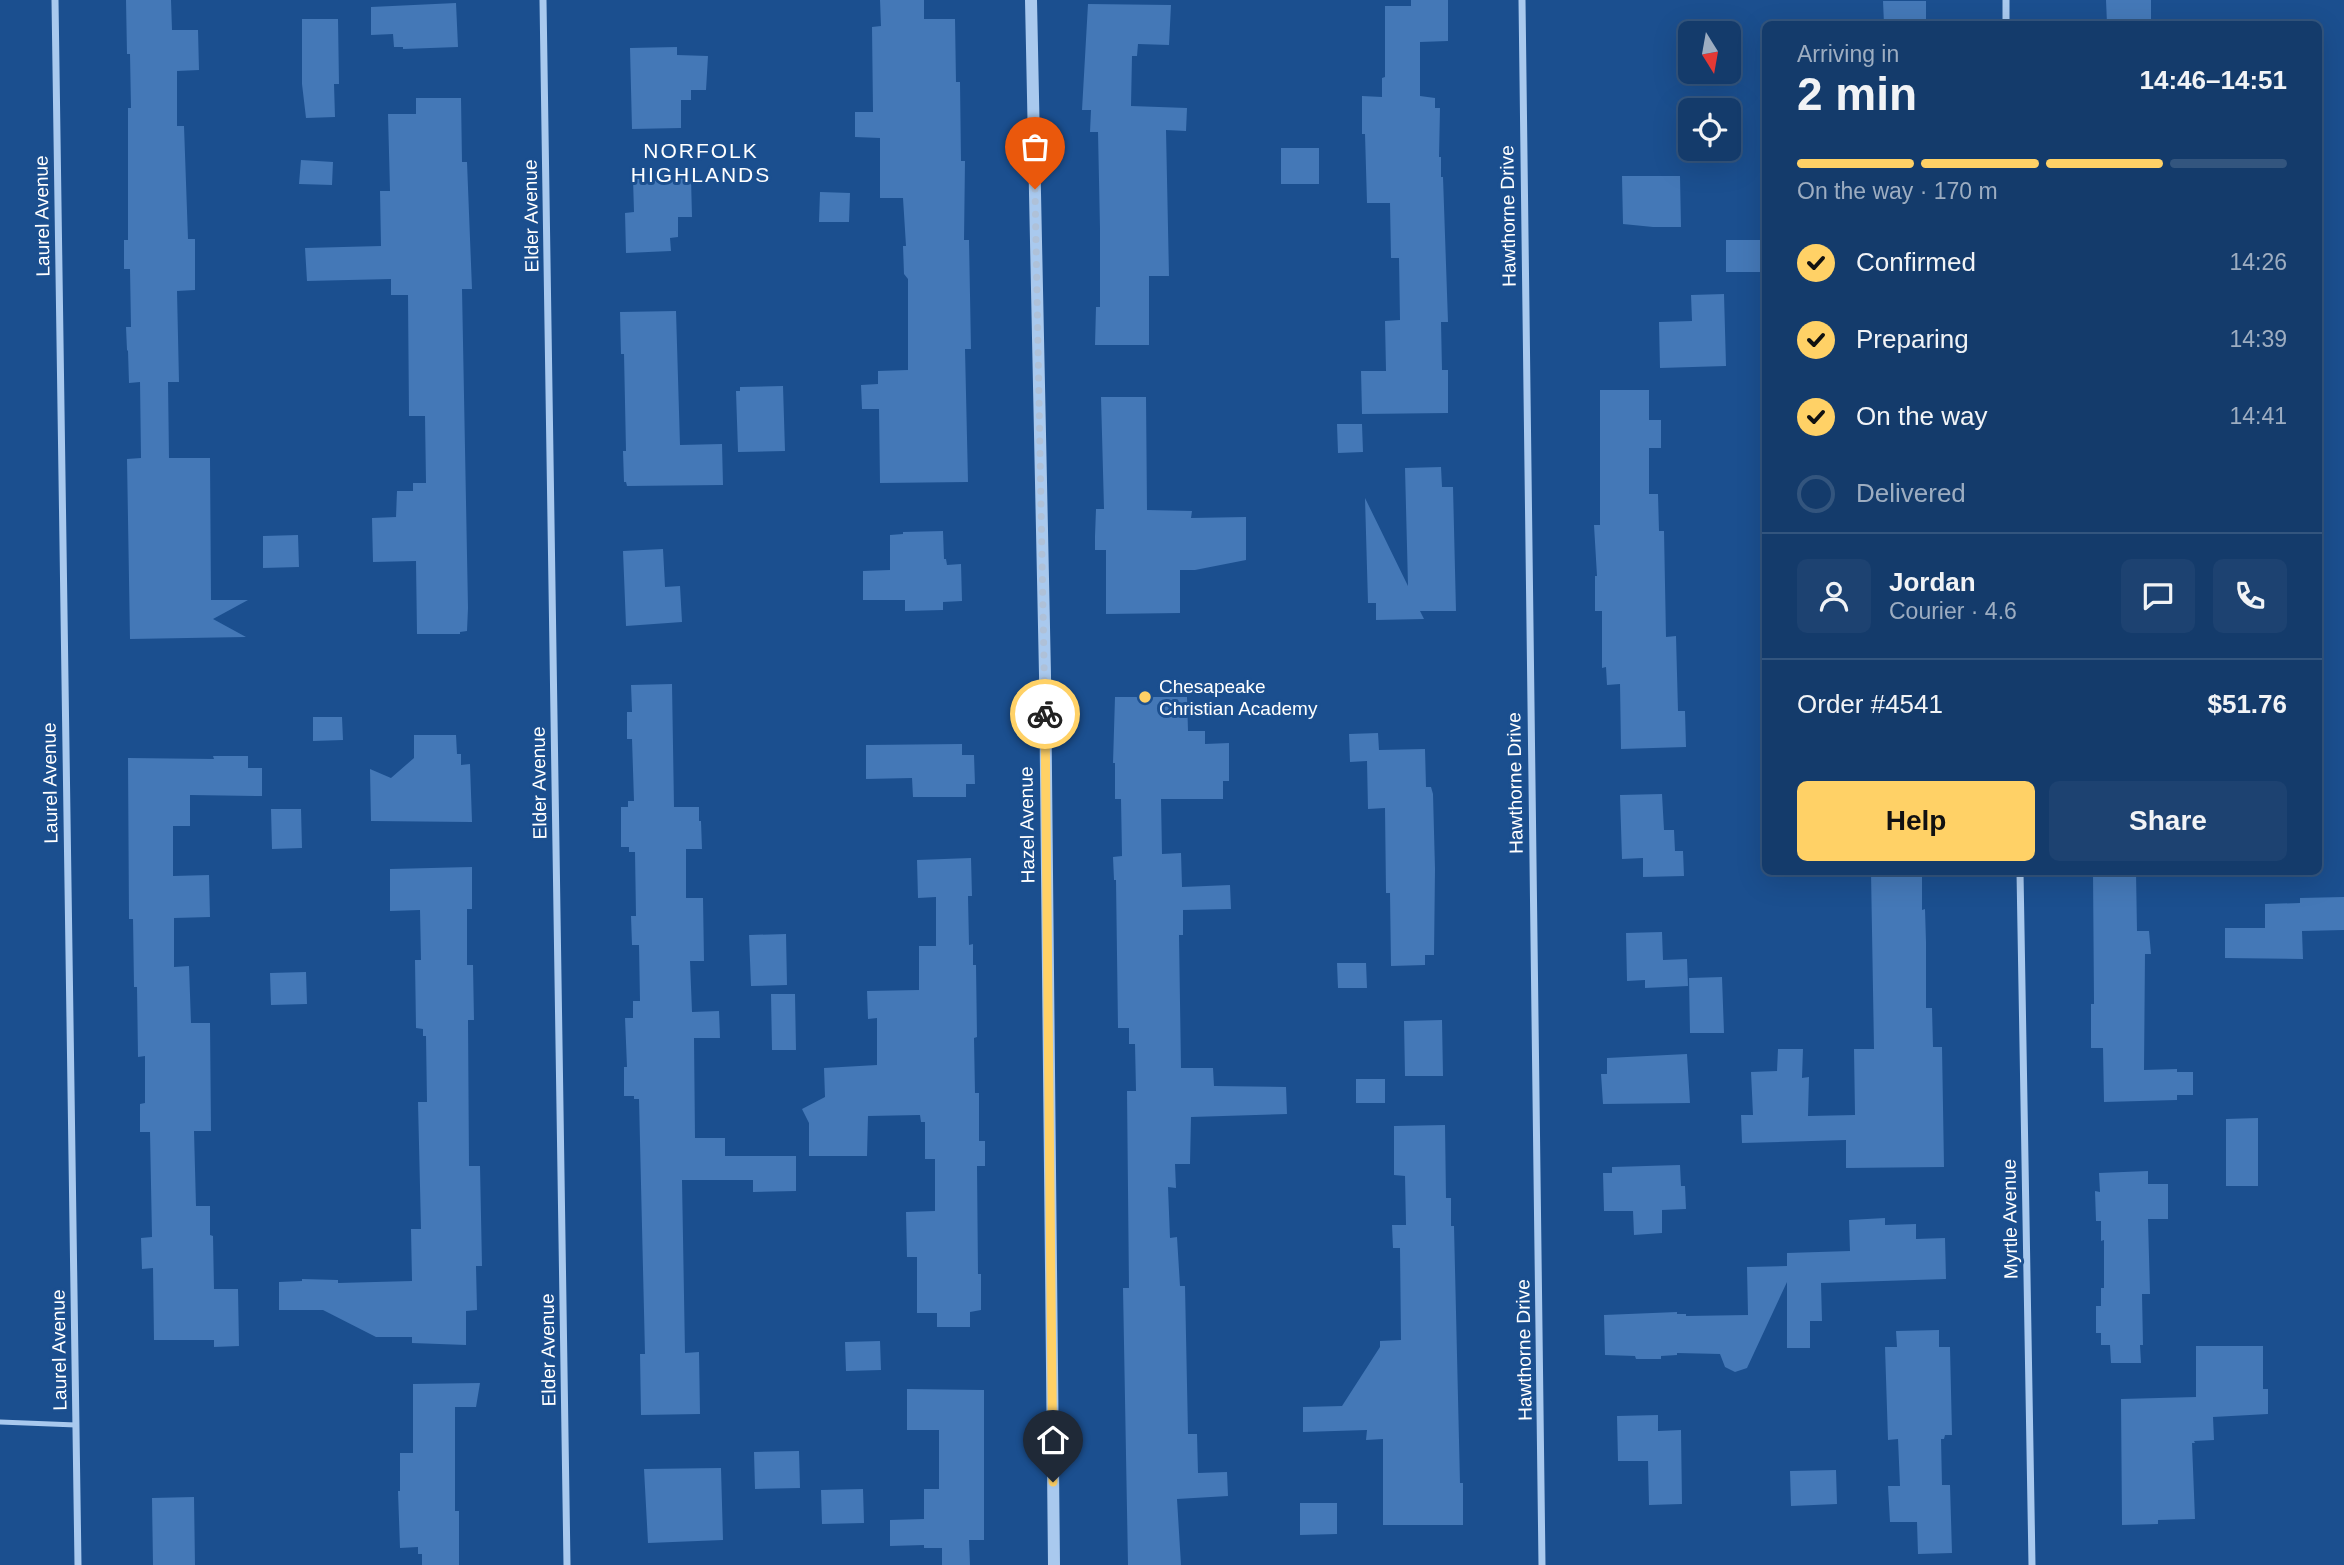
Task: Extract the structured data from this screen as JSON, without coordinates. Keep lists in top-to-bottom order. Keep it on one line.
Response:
{"streets":{"street":["Laurel Avenue","Elder Avenue","Hawthorne Drive","Hazel Avenue","Myrtle Avenue"]},"districts":["NORFOLK HIGHLANDS"],"places":["Chesapeake Christian Academy"],"north":"bottom","page":{"heading":["2 min","Arriving in","14:46–14:51"],"panel":["Jordan","Courier · 4.6","Order #4541","$51.76"],"bar":"On the way · 170 m","list":[["Confirmed","14:26"],["Preparing","14:39"],["On the way","14:41"],"Delivered"],"buttons":["Help","Share"]}}
